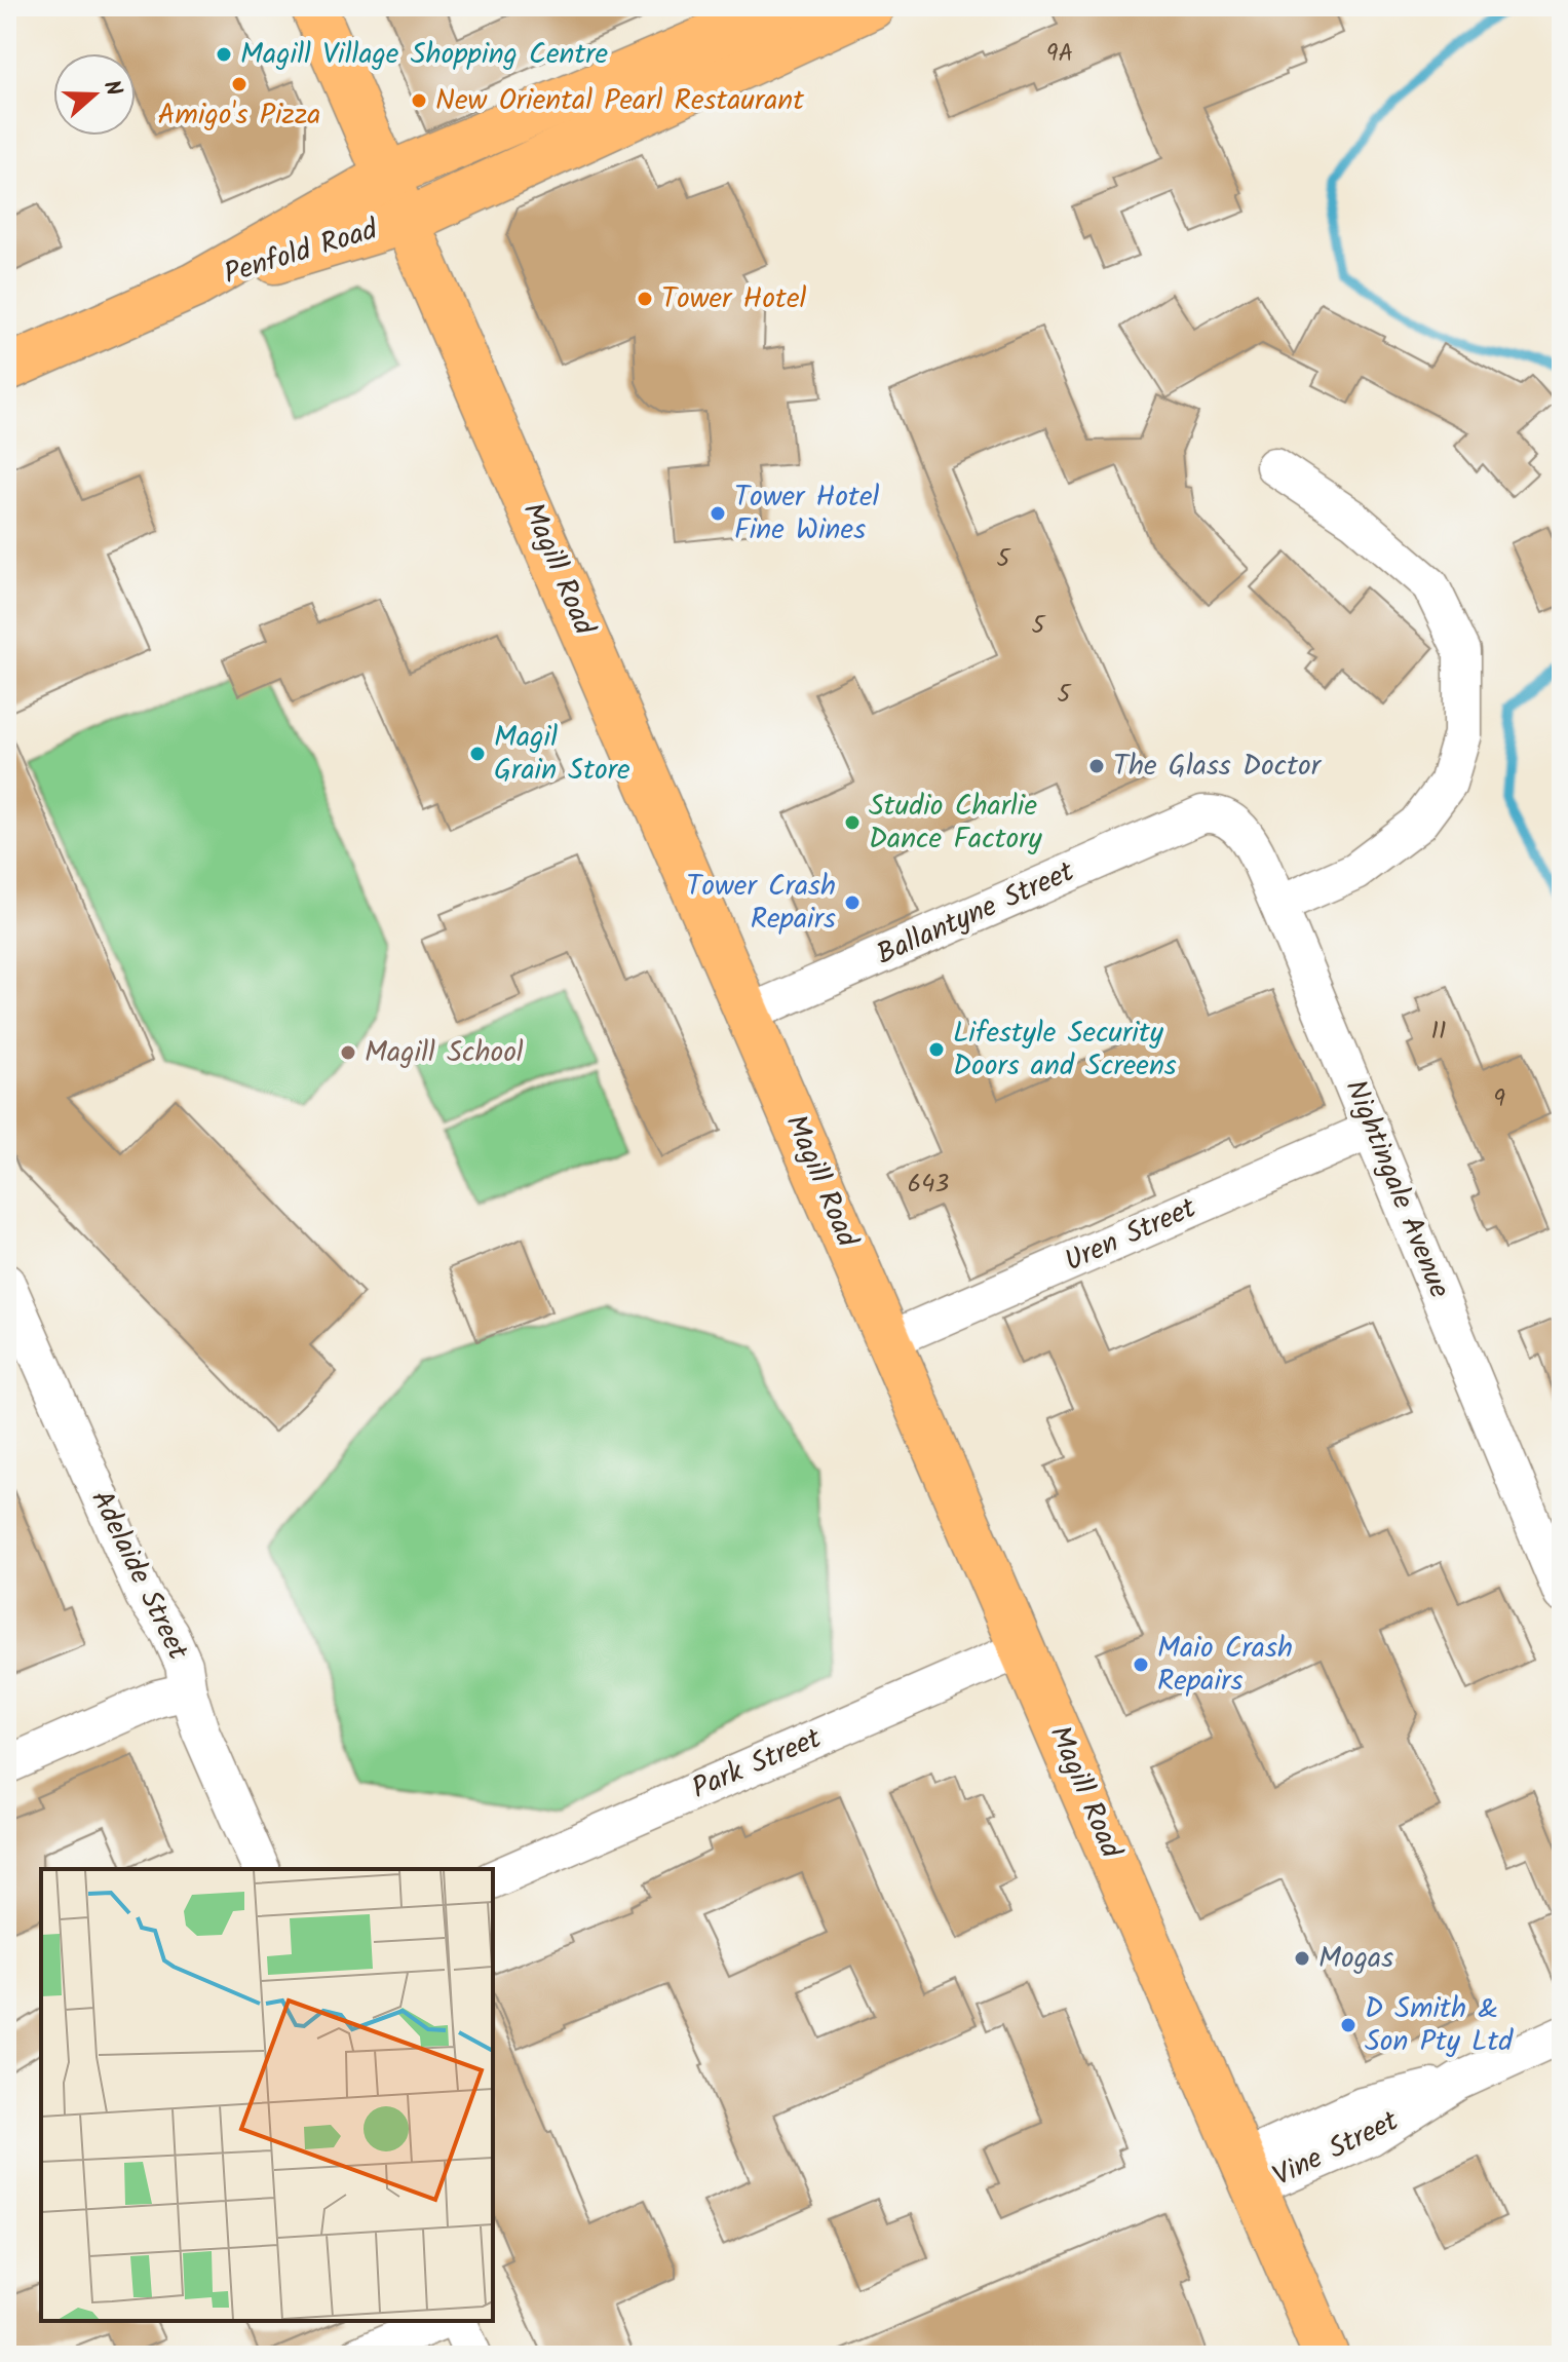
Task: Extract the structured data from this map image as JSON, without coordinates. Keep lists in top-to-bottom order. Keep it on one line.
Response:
{"streets":{"main road":["Penfold Road","Magill Road"],"street":["Ballantyne Street","Nightingale Avenue","Uren Street","Adelaide Street","Park Street","Vine Street"]},"crossings":[["Penfold Road","Magill Road"],["Magill Road","Ballantyne Street"],["Magill Road","Uren Street"],["Magill Road","Park Street"],["Magill Road","Vine Street"],["Ballantyne Street","Nightingale Avenue"],["Nightingale Avenue","Uren Street"]],"places":["Magill Village Shopping Centre","Amigo's Pizza","New Oriental Pearl Restaurant","Tower Hotel","Tower Hotel Fine Wines","Magil Grain Store","The Glass Doctor","Studio Charlie Dance Factory","Tower Crash Repairs","Lifestyle Security Doors and Screens","Magill School","Maio Crash Repairs","Mogas","D Smith & Son Pty Ltd"],"house_numbers":["9A","5","5","5","11","9","643"],"north":"right"}
